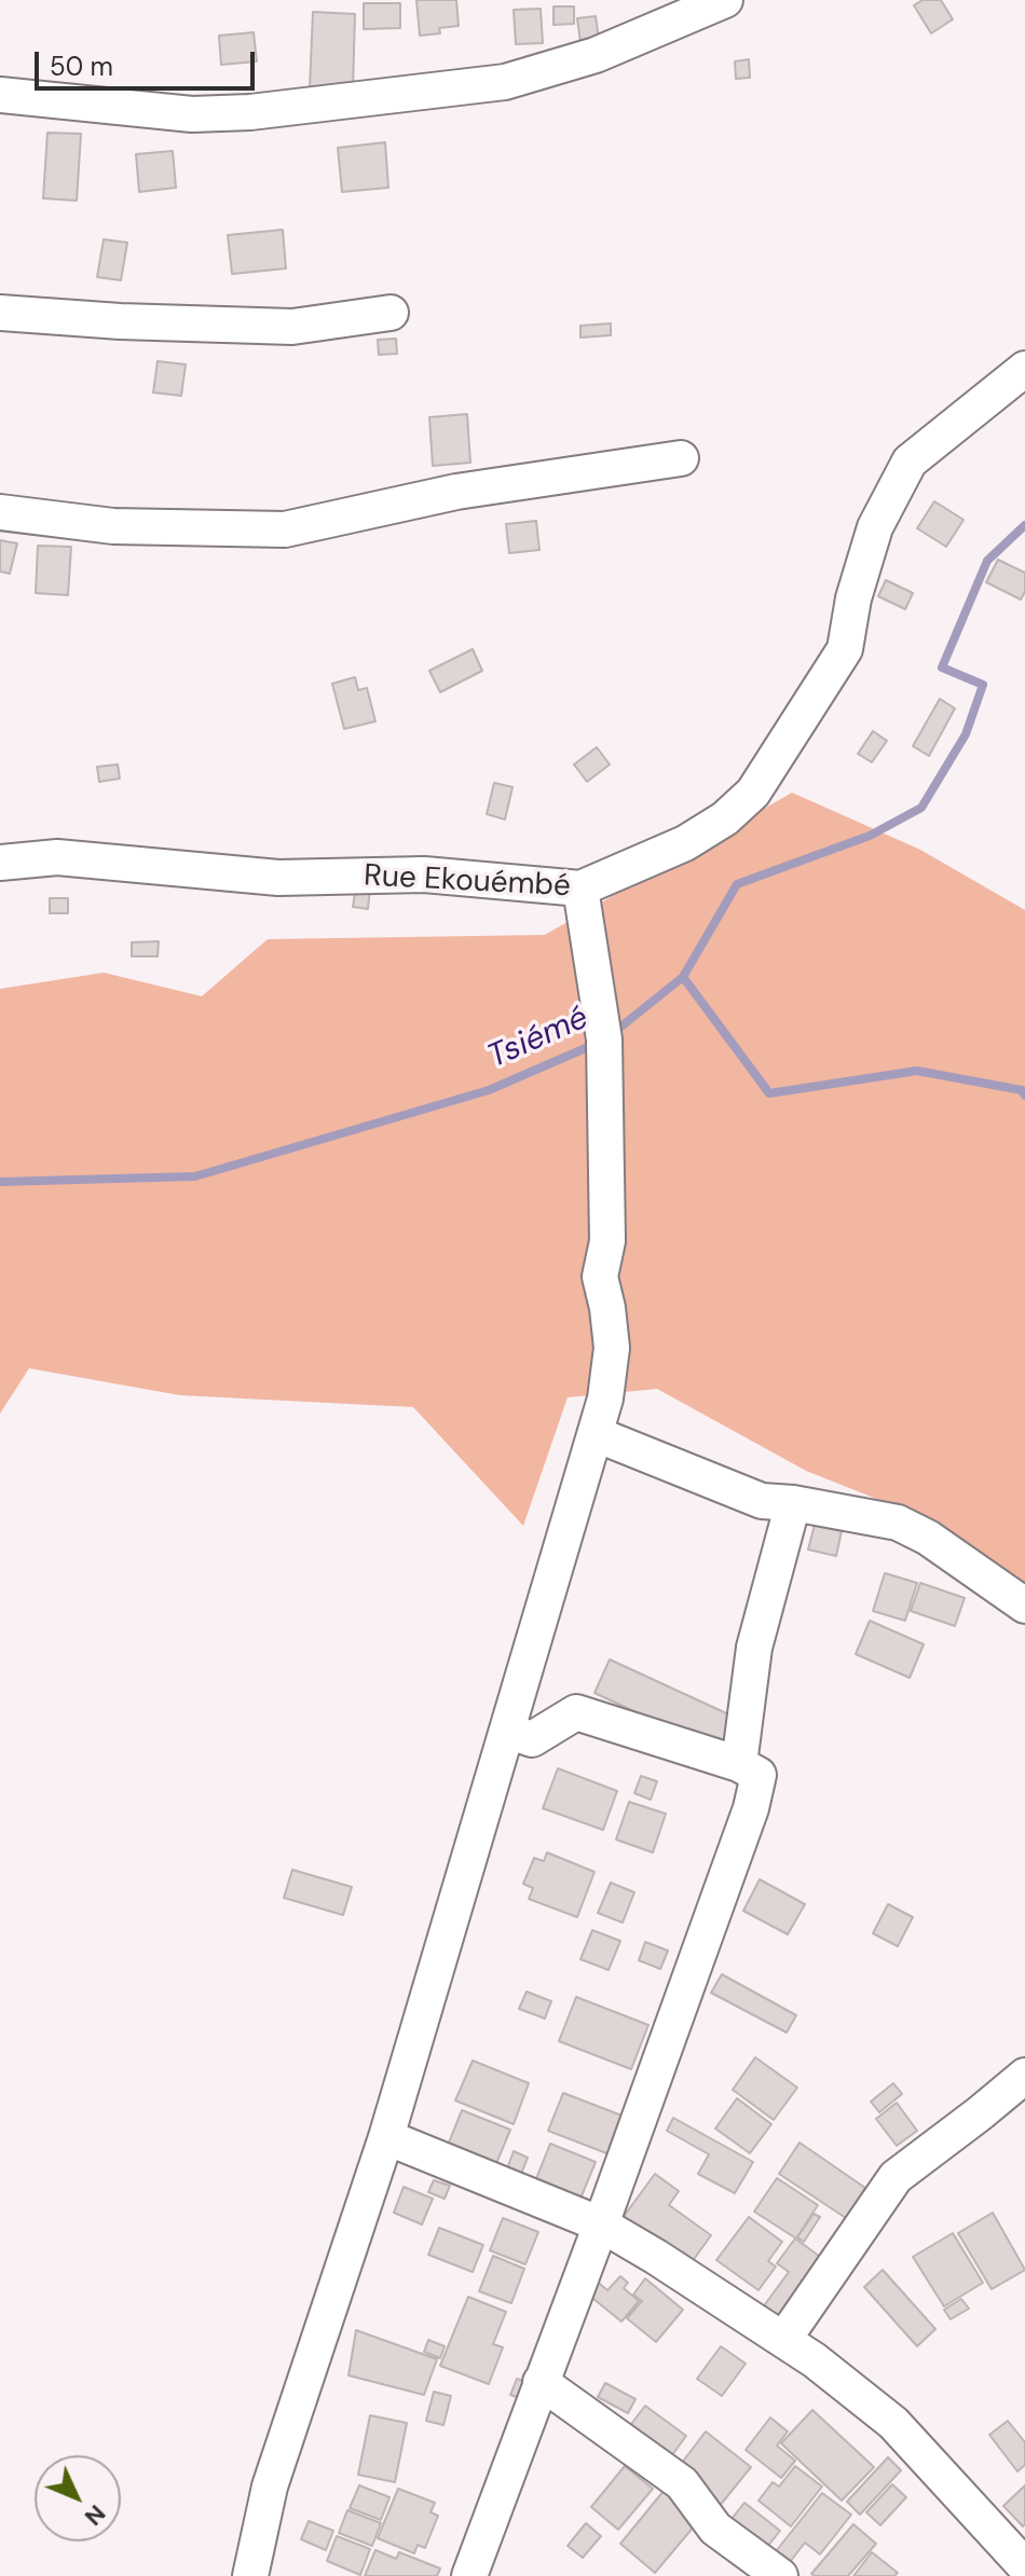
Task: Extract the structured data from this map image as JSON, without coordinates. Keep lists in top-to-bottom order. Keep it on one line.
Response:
{"streets":{"street":["Rue Ekouémbé"]},"water":["Tsiémé"],"scale_bar":"50 m","north":"bottom right"}
